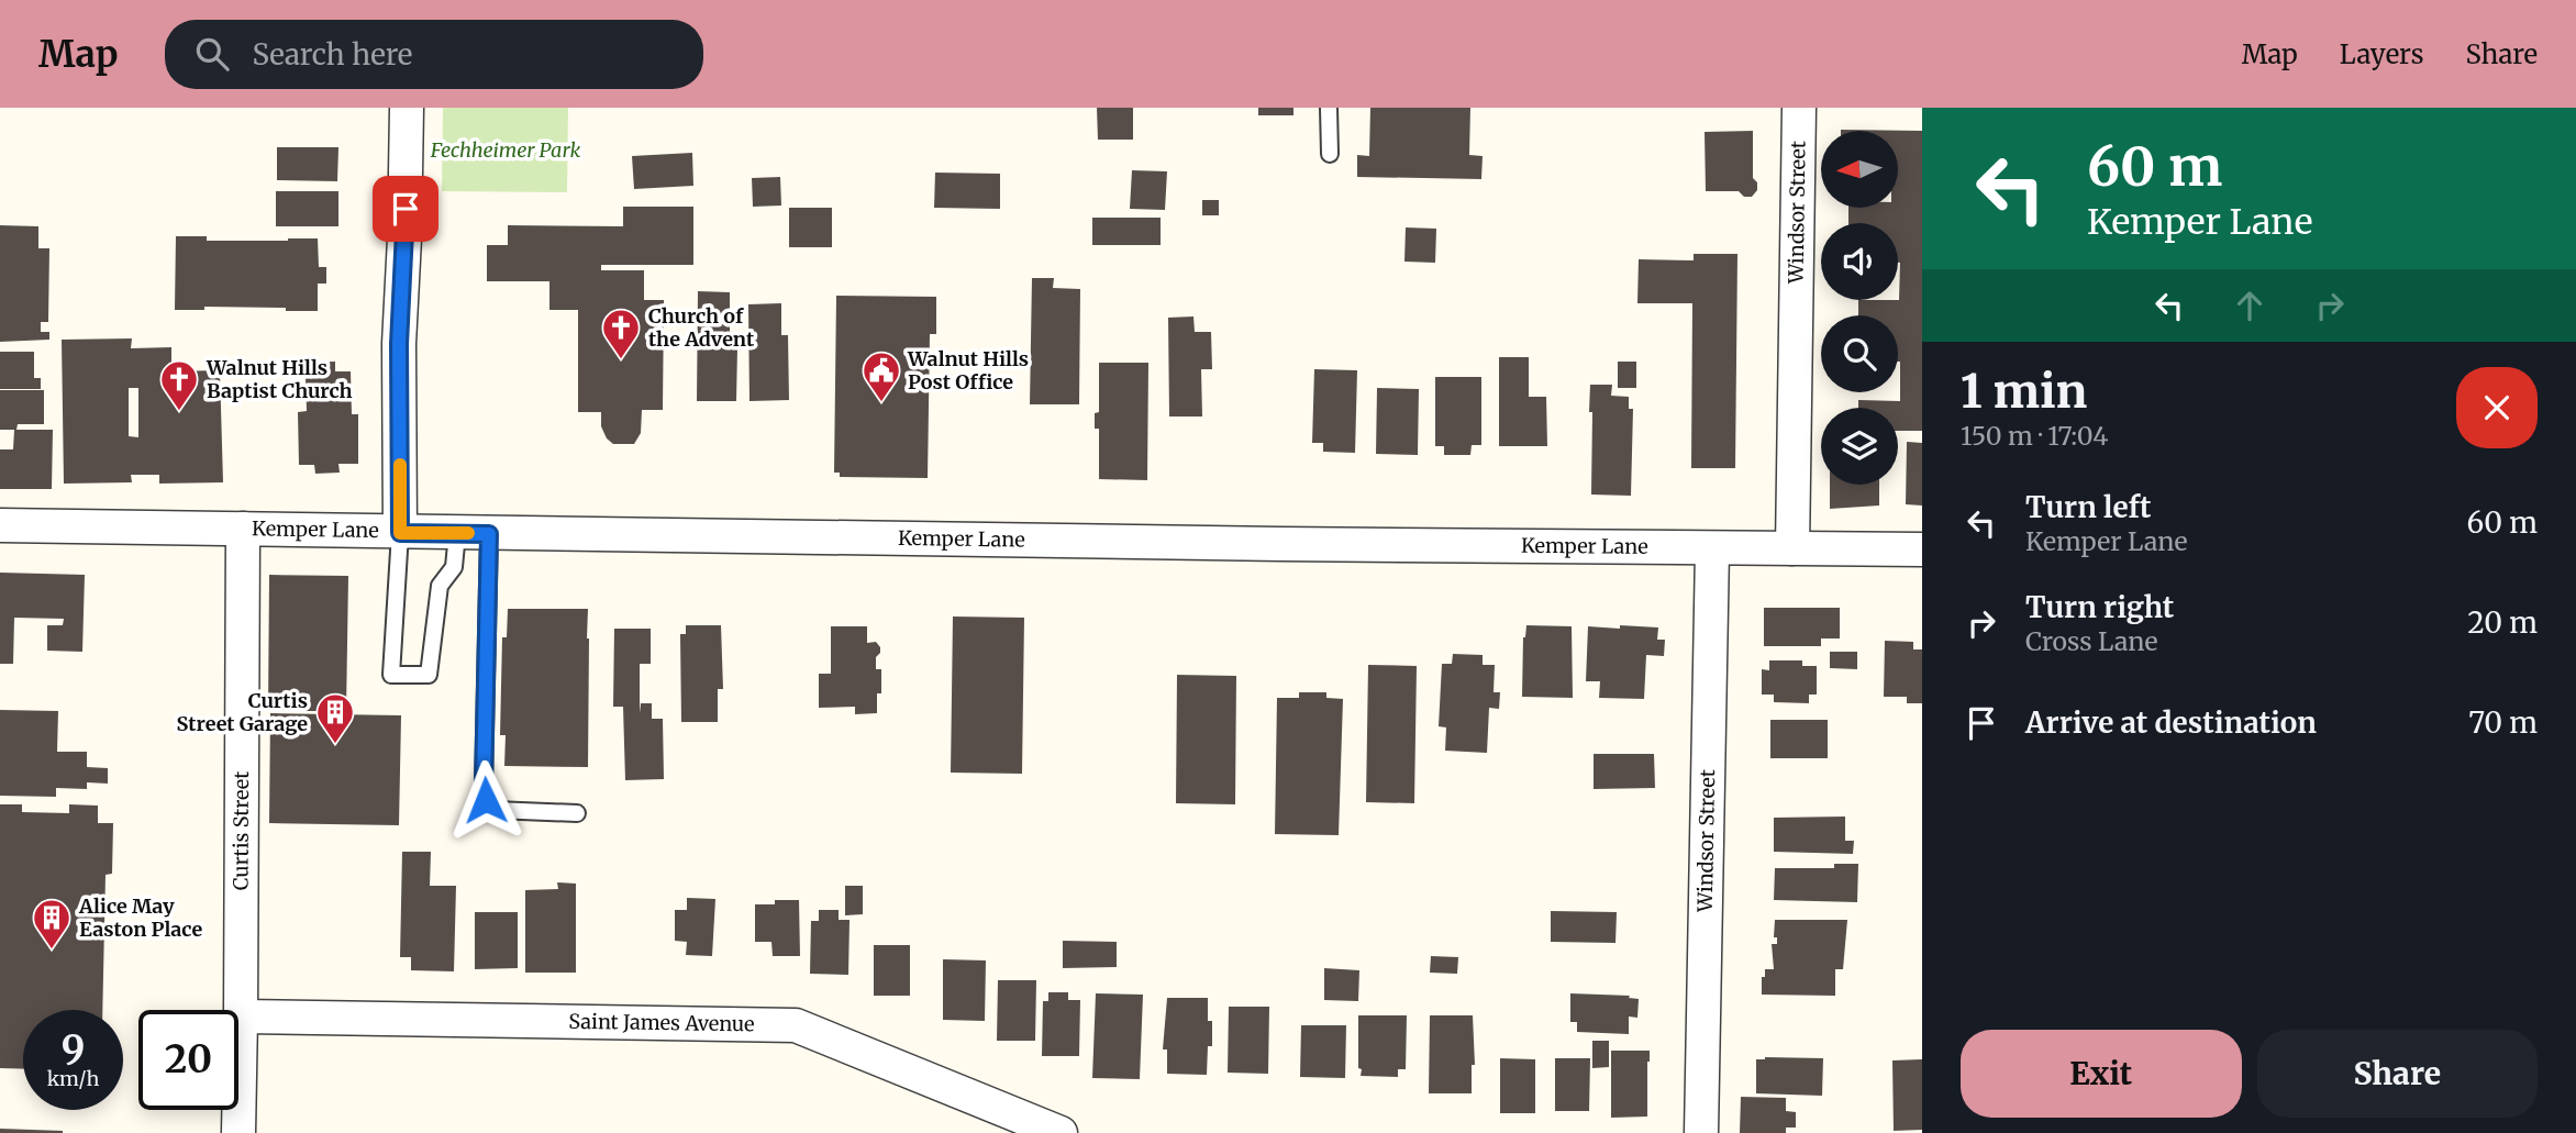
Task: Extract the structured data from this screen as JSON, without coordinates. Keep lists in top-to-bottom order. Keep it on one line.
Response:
{"streets":{"street":["Windsor Street","Kemper Lane","Curtis Street","Saint James Avenue"]},"crossings":[["Windsor Street","Kemper Lane"],["Kemper Lane","Curtis Street"],["Curtis Street","Saint James Avenue"]],"parks":["Fechheimer Park"],"places":{"church":["Church of the Advent","Walnut Hills Baptist Church"],"public building":["Walnut Hills Post Office"],"building":["Curtis Street Garage","Alice May Easton Place"]},"north":"left","page":{"header":"Map","search":"Search here","nav":["Map","Layers","Share"],"turn":["60 m","Kemper Lane"],"heading":["1 min","150 m · 17:04"],"list":[{"name":"Turn left","note":"Kemper Lane","value":"60 m"},{"name":"Turn right","note":"Cross Lane","value":"20 m"},{"name":"Arrive at destination","value":"70 m"}],"speed":"9 km/h","limit":"20","buttons":["Exit","Share"]}}
